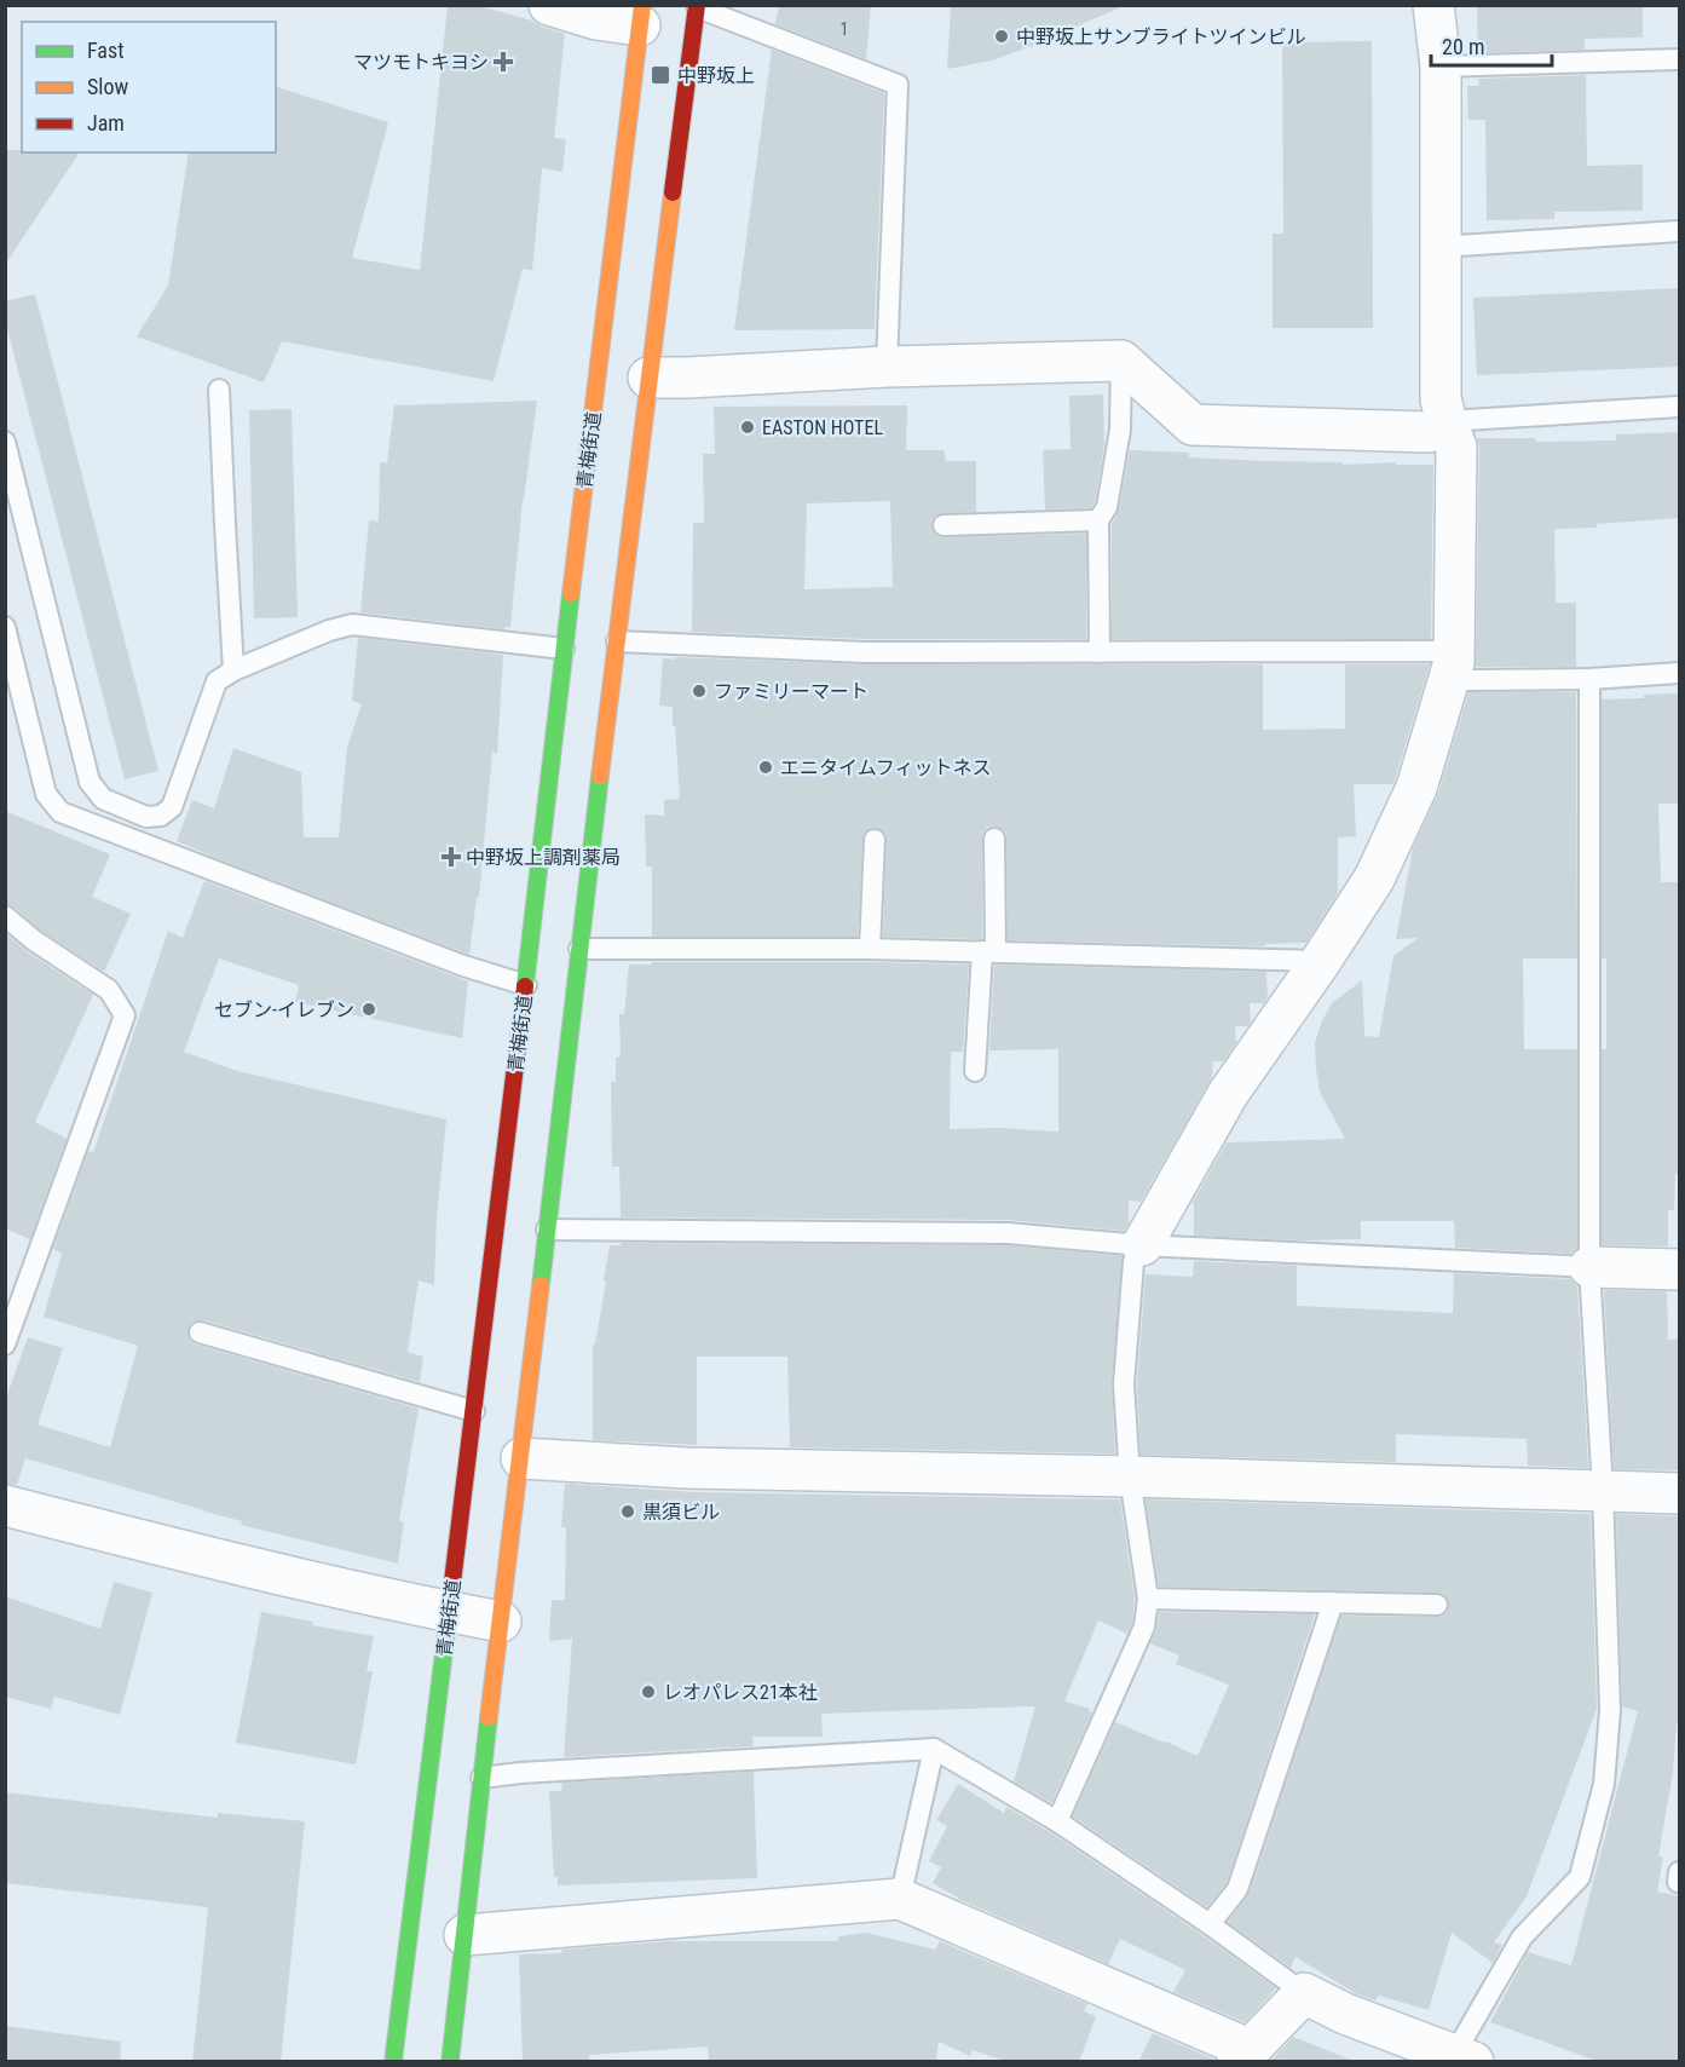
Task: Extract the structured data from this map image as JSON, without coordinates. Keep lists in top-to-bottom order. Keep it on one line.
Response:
{"streets":{"main road":["青梅街道"]},"places":{"other":["中野坂上サンブライトツインビル","EASTON HOTEL","ファミリーマート","エニタイムフィットネス","セブン-イレブン","黒須ビル","レオパレス21本社"],"health":["マツモトキヨシ","中野坂上調剤薬局"],"transit":["中野坂上"]},"house_numbers":["1"],"legend":["Fast","Slow","Jam"],"scale_bar":"20 m"}
